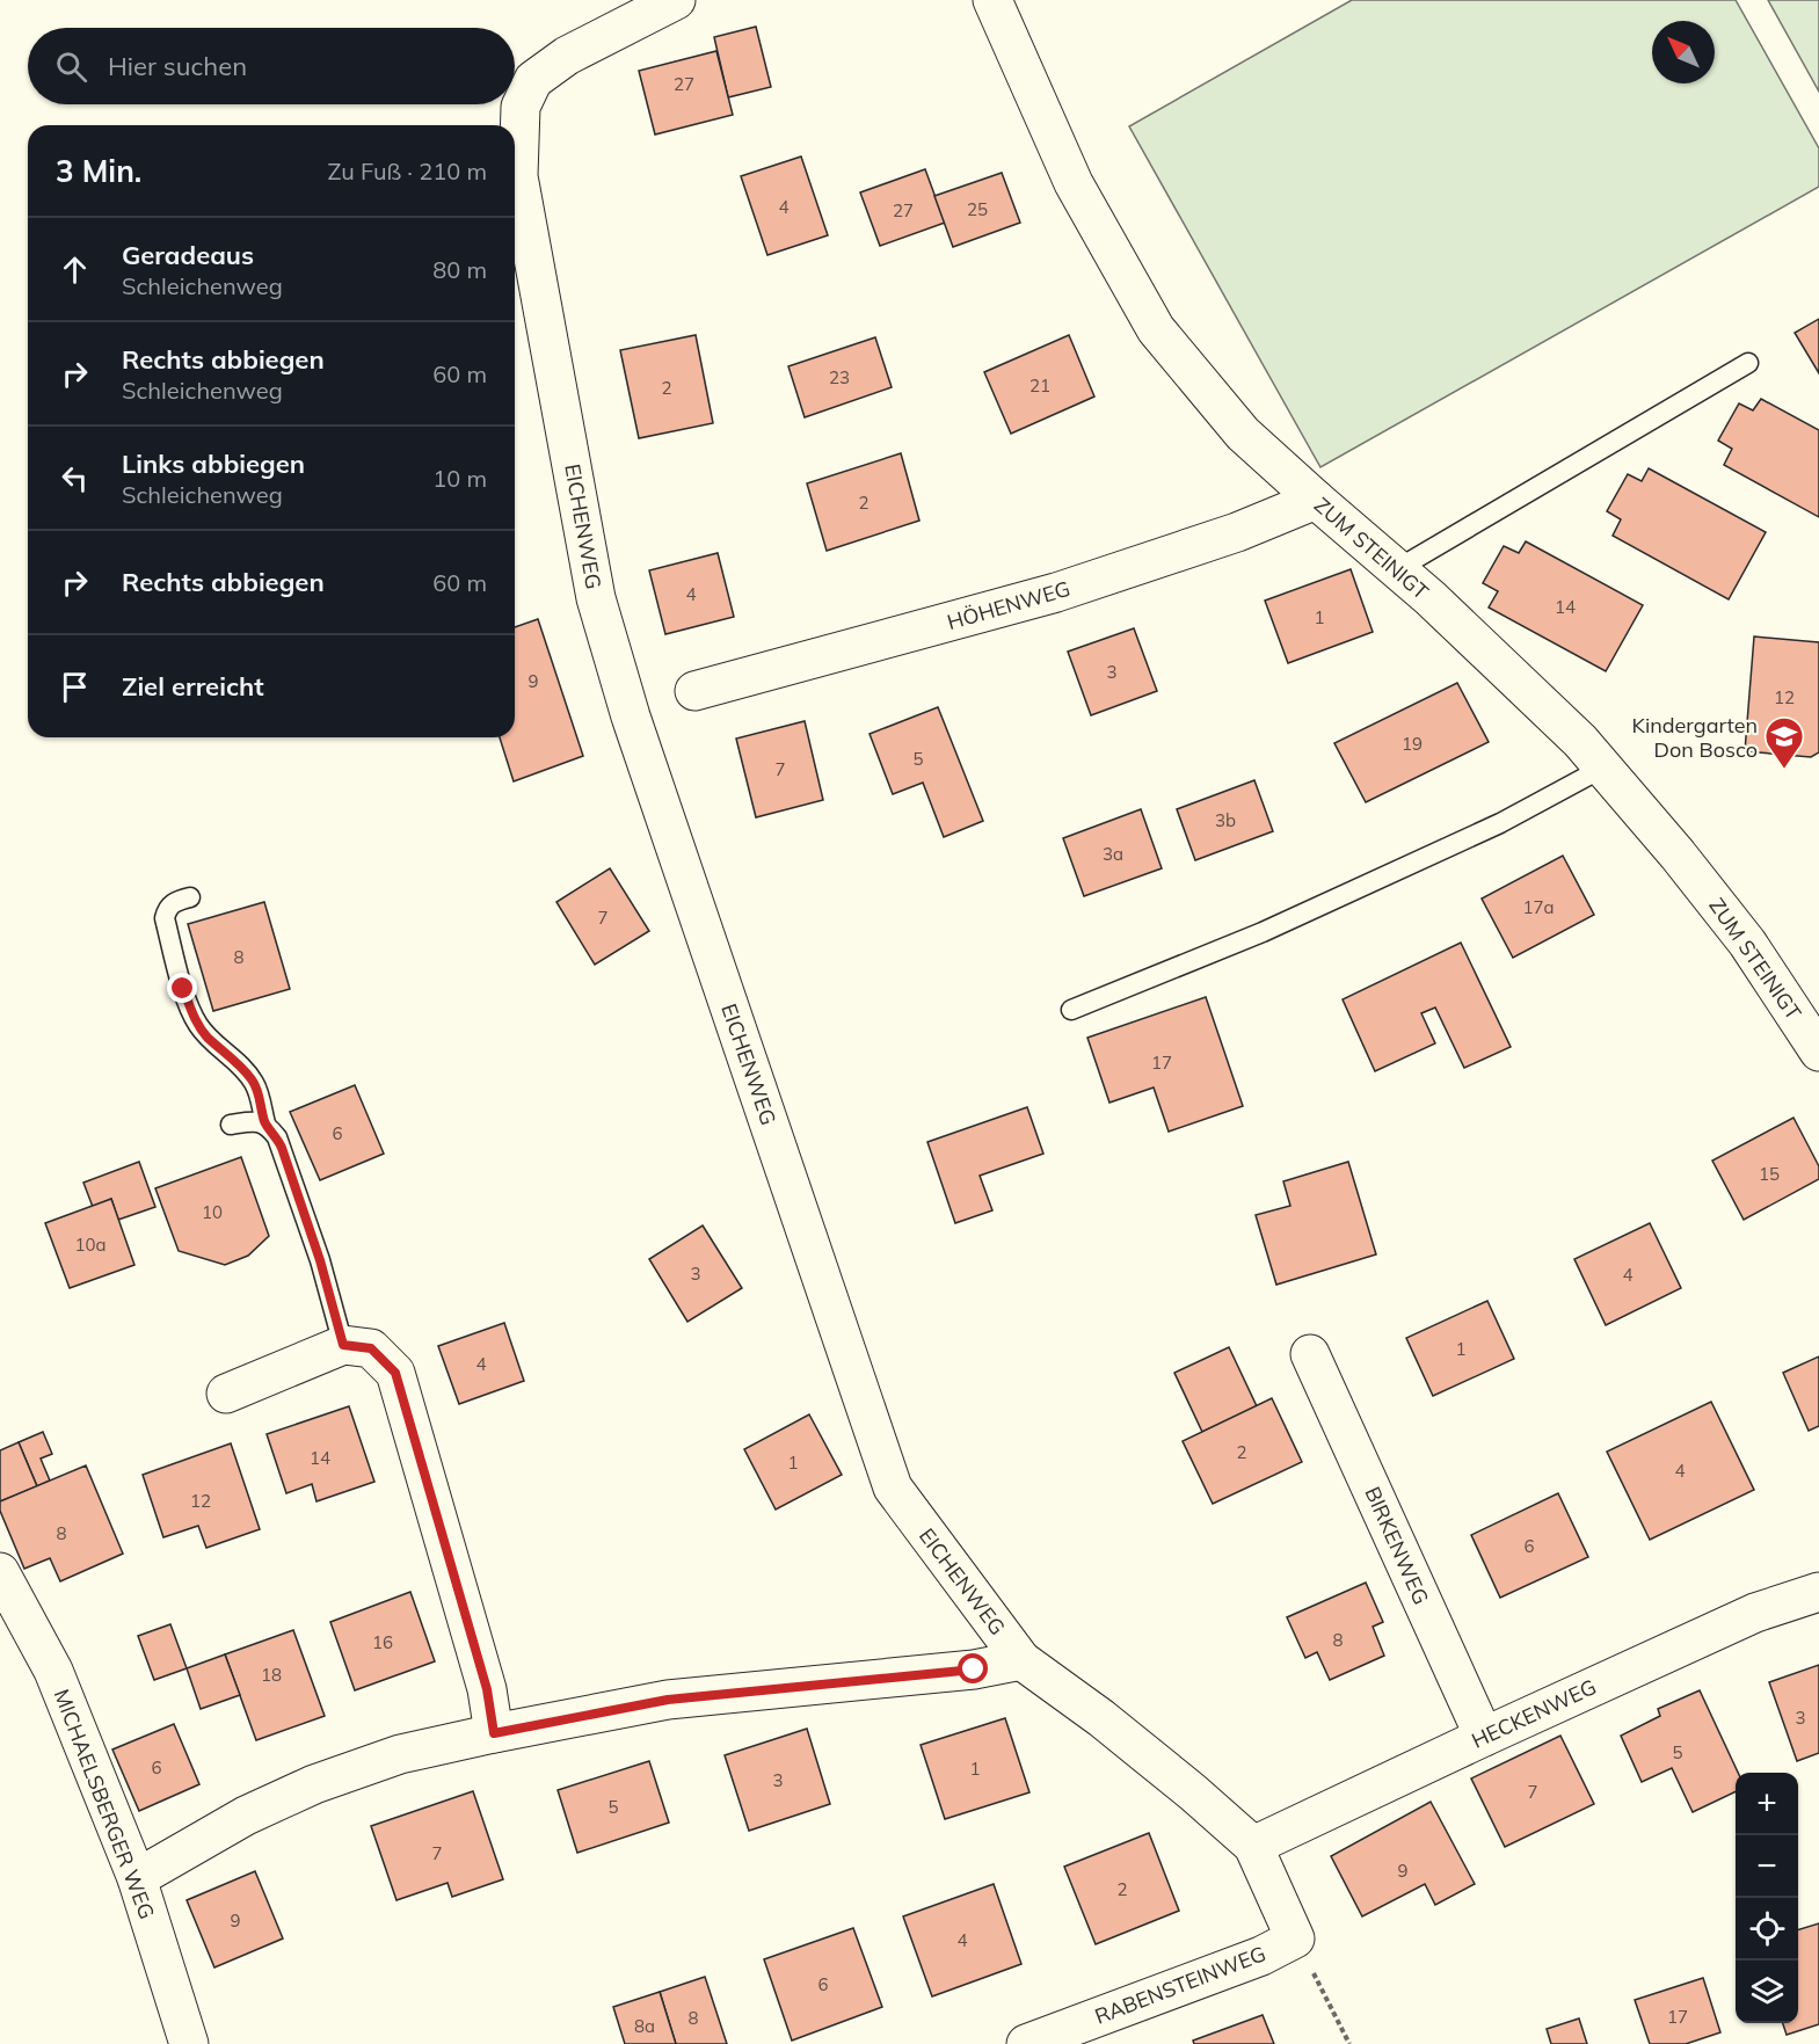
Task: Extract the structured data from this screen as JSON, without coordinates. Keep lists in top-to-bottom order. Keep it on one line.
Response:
{"streets":{"street":["EICHENWEG","ZUM STEINIGT","HÖHENWEG","BIRKENWEG","HECKENWEG","MICHAELSBERGER WEG","RABENSTEINWEG"]},"crossings":[["EICHENWEG","HECKENWEG"],["EICHENWEG","RABENSTEINWEG"],["ZUM STEINIGT","HÖHENWEG"],["BIRKENWEG","HECKENWEG"]],"places":{"school or university":["Kindergarten Don Bosco"]},"house_numbers":["27","4","25","27","23","21","2","2","4","14","1","3","9","12","19","5","7","3b","3a","17a","7","8","17","6","15","10","10a","3","4","1","4","2","14","1","4","12","8","6","8","16","18","3","5","6","1","3","7","5","7","9","2","9","4","6","17","8","8a"],"north":"top left","page":{"search":"Hier suchen","heading":["3 Min.","Zu Fuß · 210 m"],"list":[["Geradeaus","Schleichenweg","80 m"],["Rechts abbiegen","Schleichenweg","60 m"],["Links abbiegen","Schleichenweg","10 m"],["Rechts abbiegen","60 m"],"Ziel erreicht"],"map_buttons":["+","−"]}}
